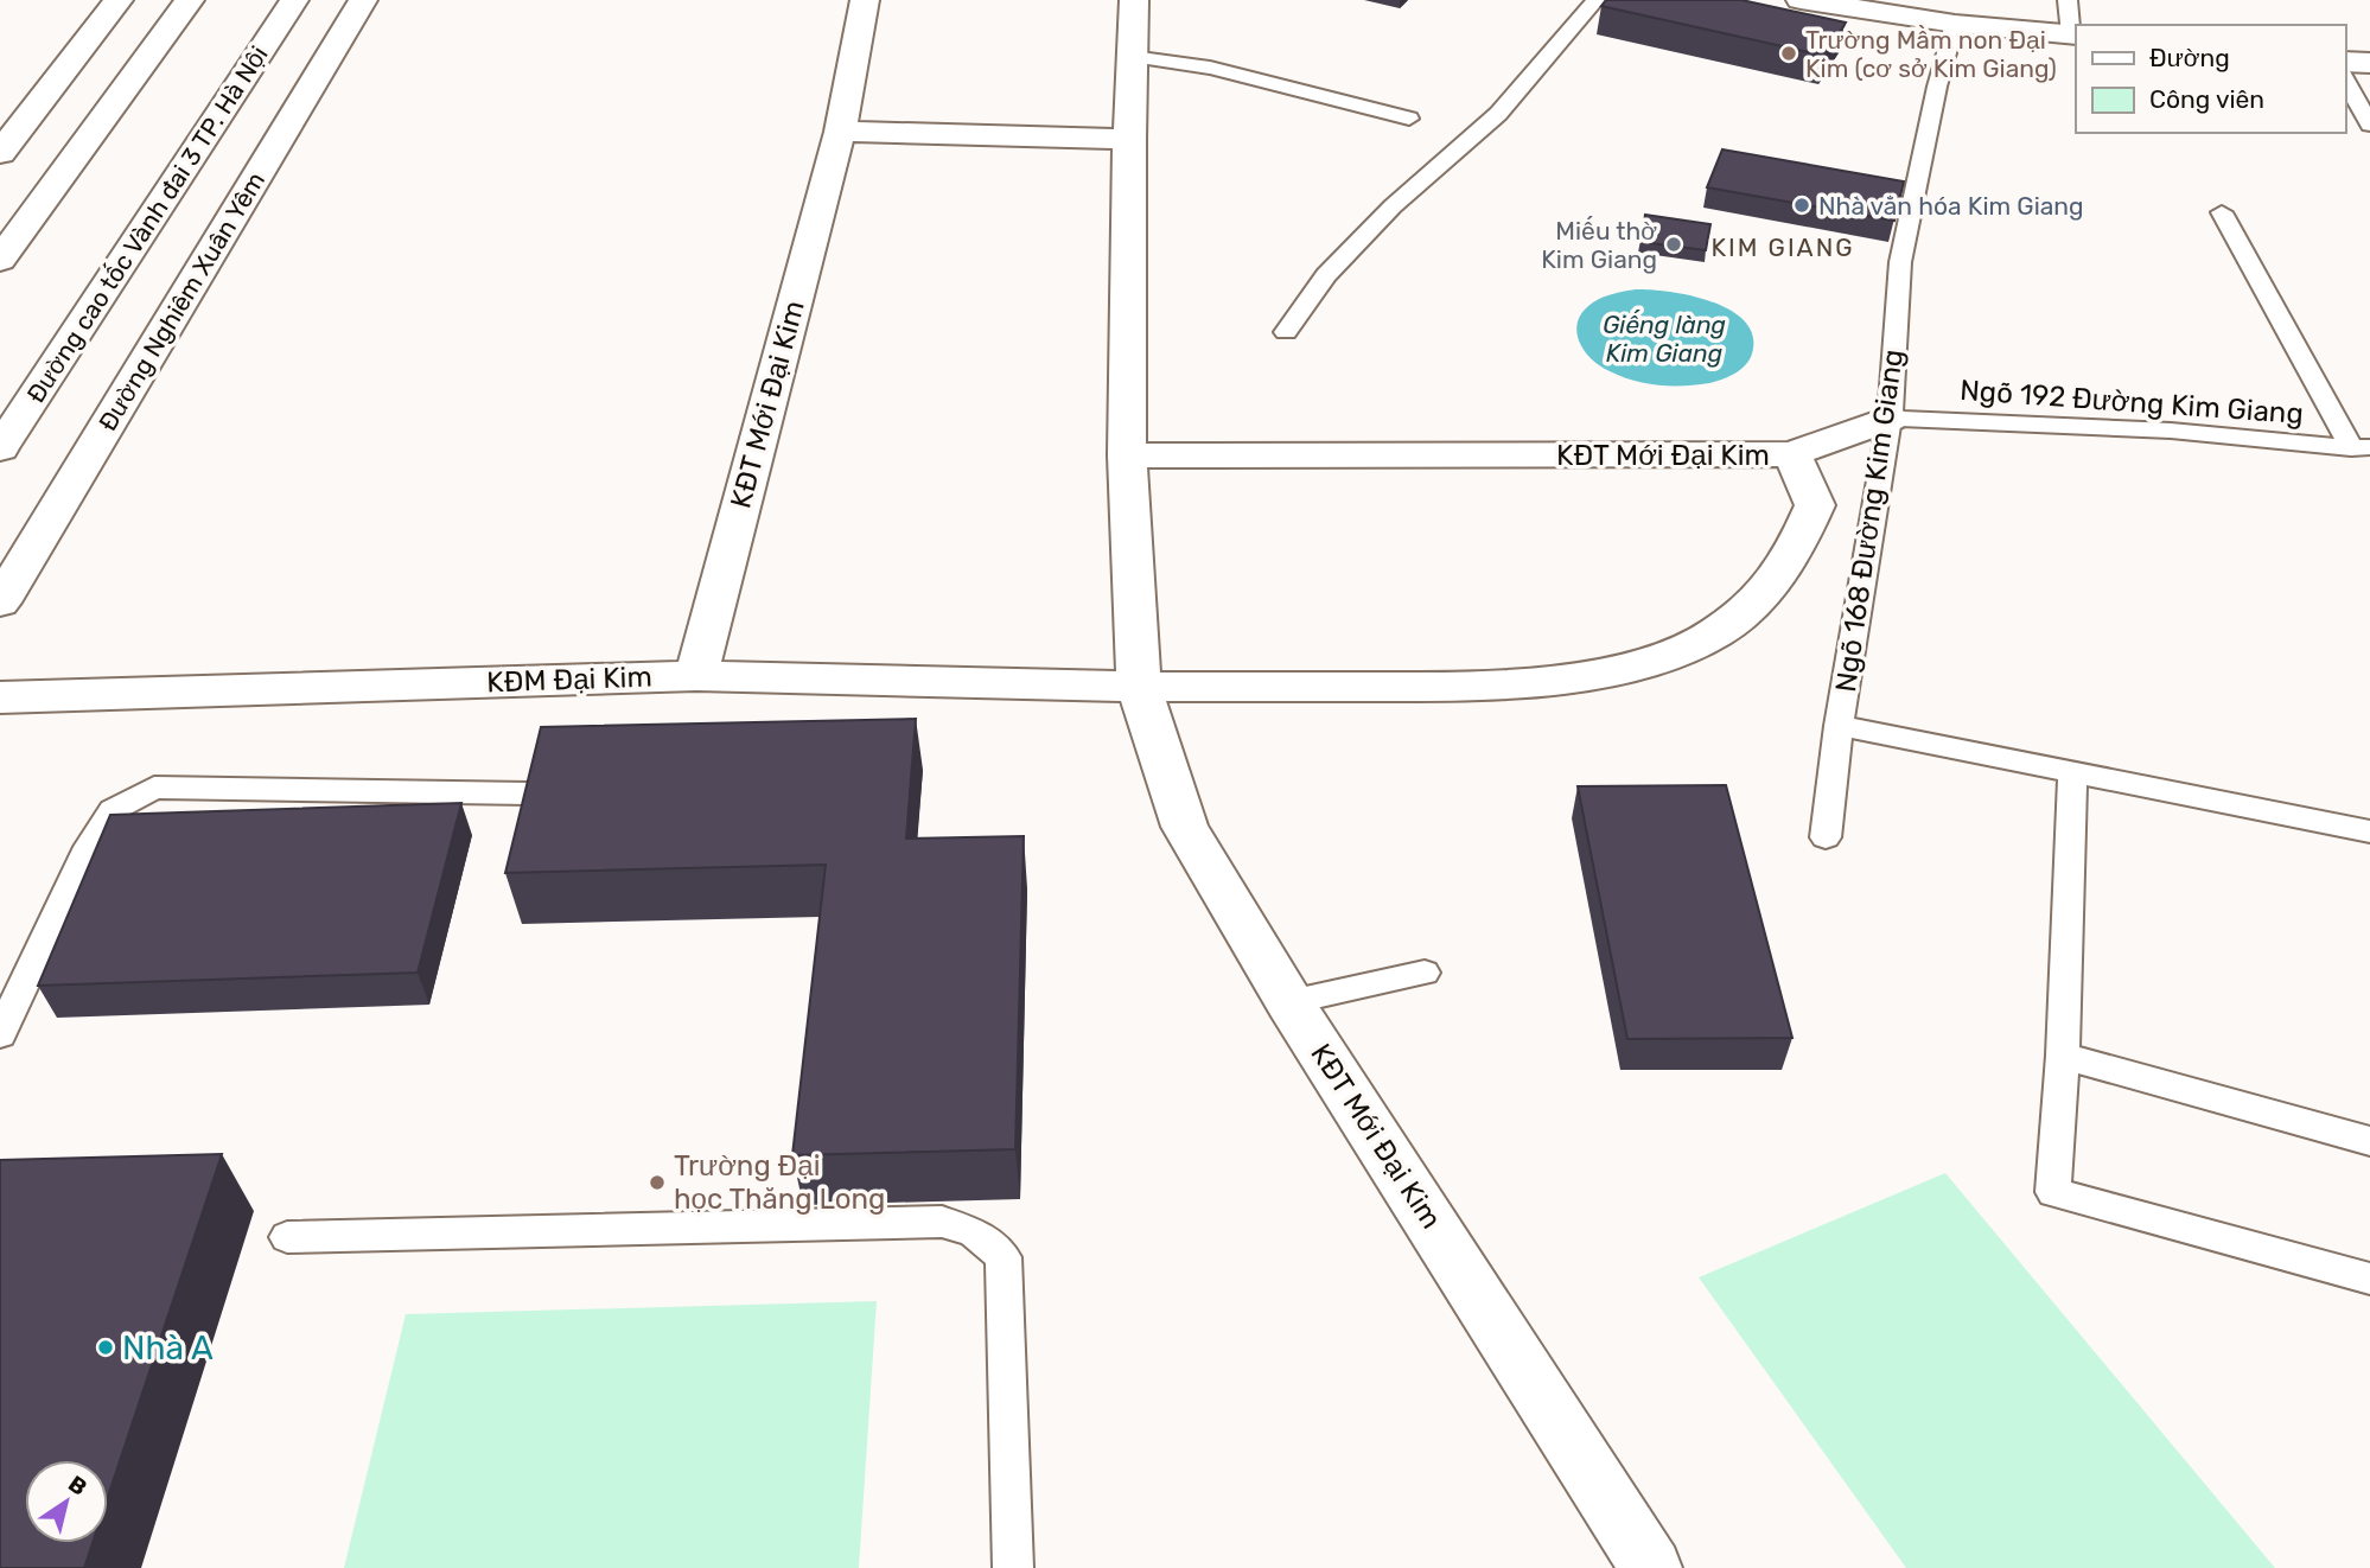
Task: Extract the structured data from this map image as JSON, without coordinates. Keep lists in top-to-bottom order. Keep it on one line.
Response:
{"streets":{"main road":["Đường cao tốc Vành đai 3 TP. Hà Nội","Đường Nghiêm Xuân Yêm","KĐT Mới Đại Kim","KĐM Đại Kim"],"lane":["Ngõ 192 Đường Kim Giang","Ngõ 168 Đường Kim Giang"]},"crossings":[["Ngõ 192 Đường Kim Giang","Ngõ 168 Đường Kim Giang"],["KĐT Mới Đại Kim","KĐM Đại Kim"]],"districts":["KIM GIANG"],"water":["Giếng làng Kim Giang"],"places":["Trường Mầm non Đại Kim (cơ sở Kim Giang)","Nhà văn hóa Kim Giang","Miếu thờ Kim Giang","Trường Đại học Thăng Long","Nhà A"],"legend":["Đường","Công viên"],"north":"top right"}
